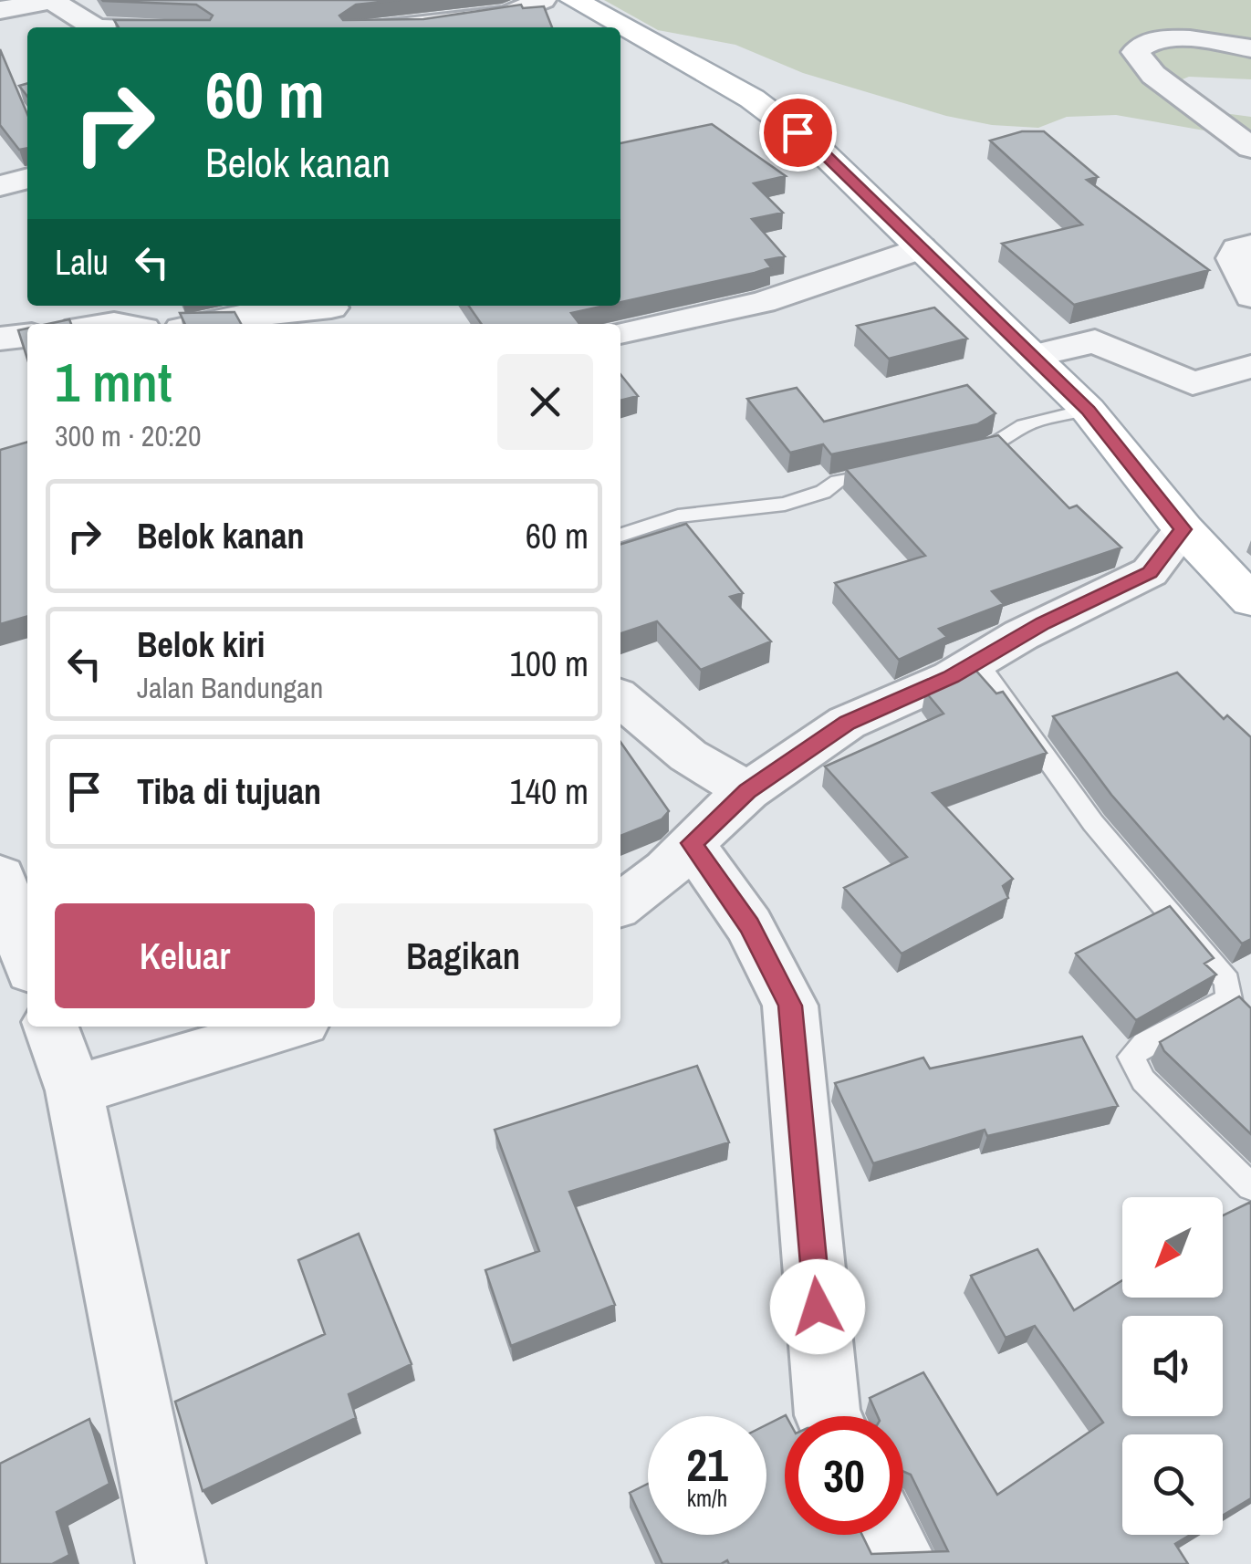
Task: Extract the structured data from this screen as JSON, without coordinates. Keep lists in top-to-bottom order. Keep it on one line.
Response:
{"north":"bottom left","page":{"turn":["60 m","Belok kanan"],"then":"Lalu","heading":["1 mnt","300 m · 20:20"],"list":[{"name":"Belok kanan","value":"60 m"},{"name":"Belok kiri","note":"Jalan Bandungan","value":"100 m"},{"name":"Tiba di tujuan","value":"140 m"}],"buttons":["Keluar","Bagikan"],"speed":"21 km/h","limit":"30"}}
